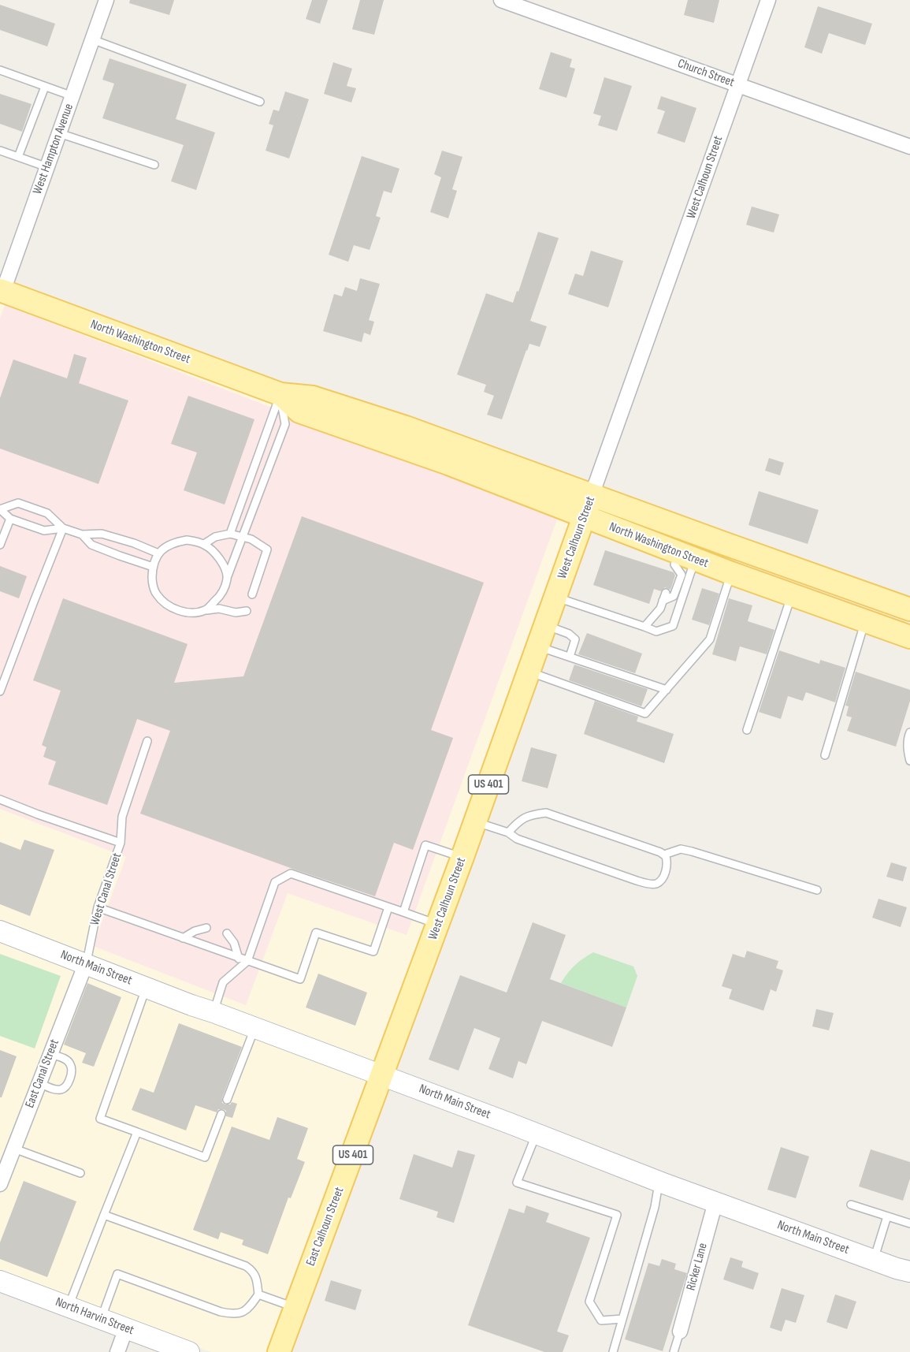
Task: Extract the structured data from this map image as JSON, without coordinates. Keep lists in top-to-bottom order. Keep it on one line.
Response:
{"streets":{"main road":["West Calhoun Street","North Washington Street","US 401","North Main Street","East Calhoun Street","North Harvin Street"],"street":["Church Street","West Hampton Avenue","East Canal Street","Ricker Lane"],"lane":["West Canal Street"]},"crossings":[["Church Street","West Calhoun Street"],["West Hampton Avenue","North Washington Street"],["West Calhoun Street","North Washington Street"],["West Calhoun Street","North Main Street"],["West Calhoun Street","East Calhoun Street"],["West Canal Street","North Main Street"],["West Canal Street","East Canal Street"],["North Main Street","East Canal Street"],["North Main Street","East Calhoun Street"],["North Main Street","Ricker Lane"]]}
